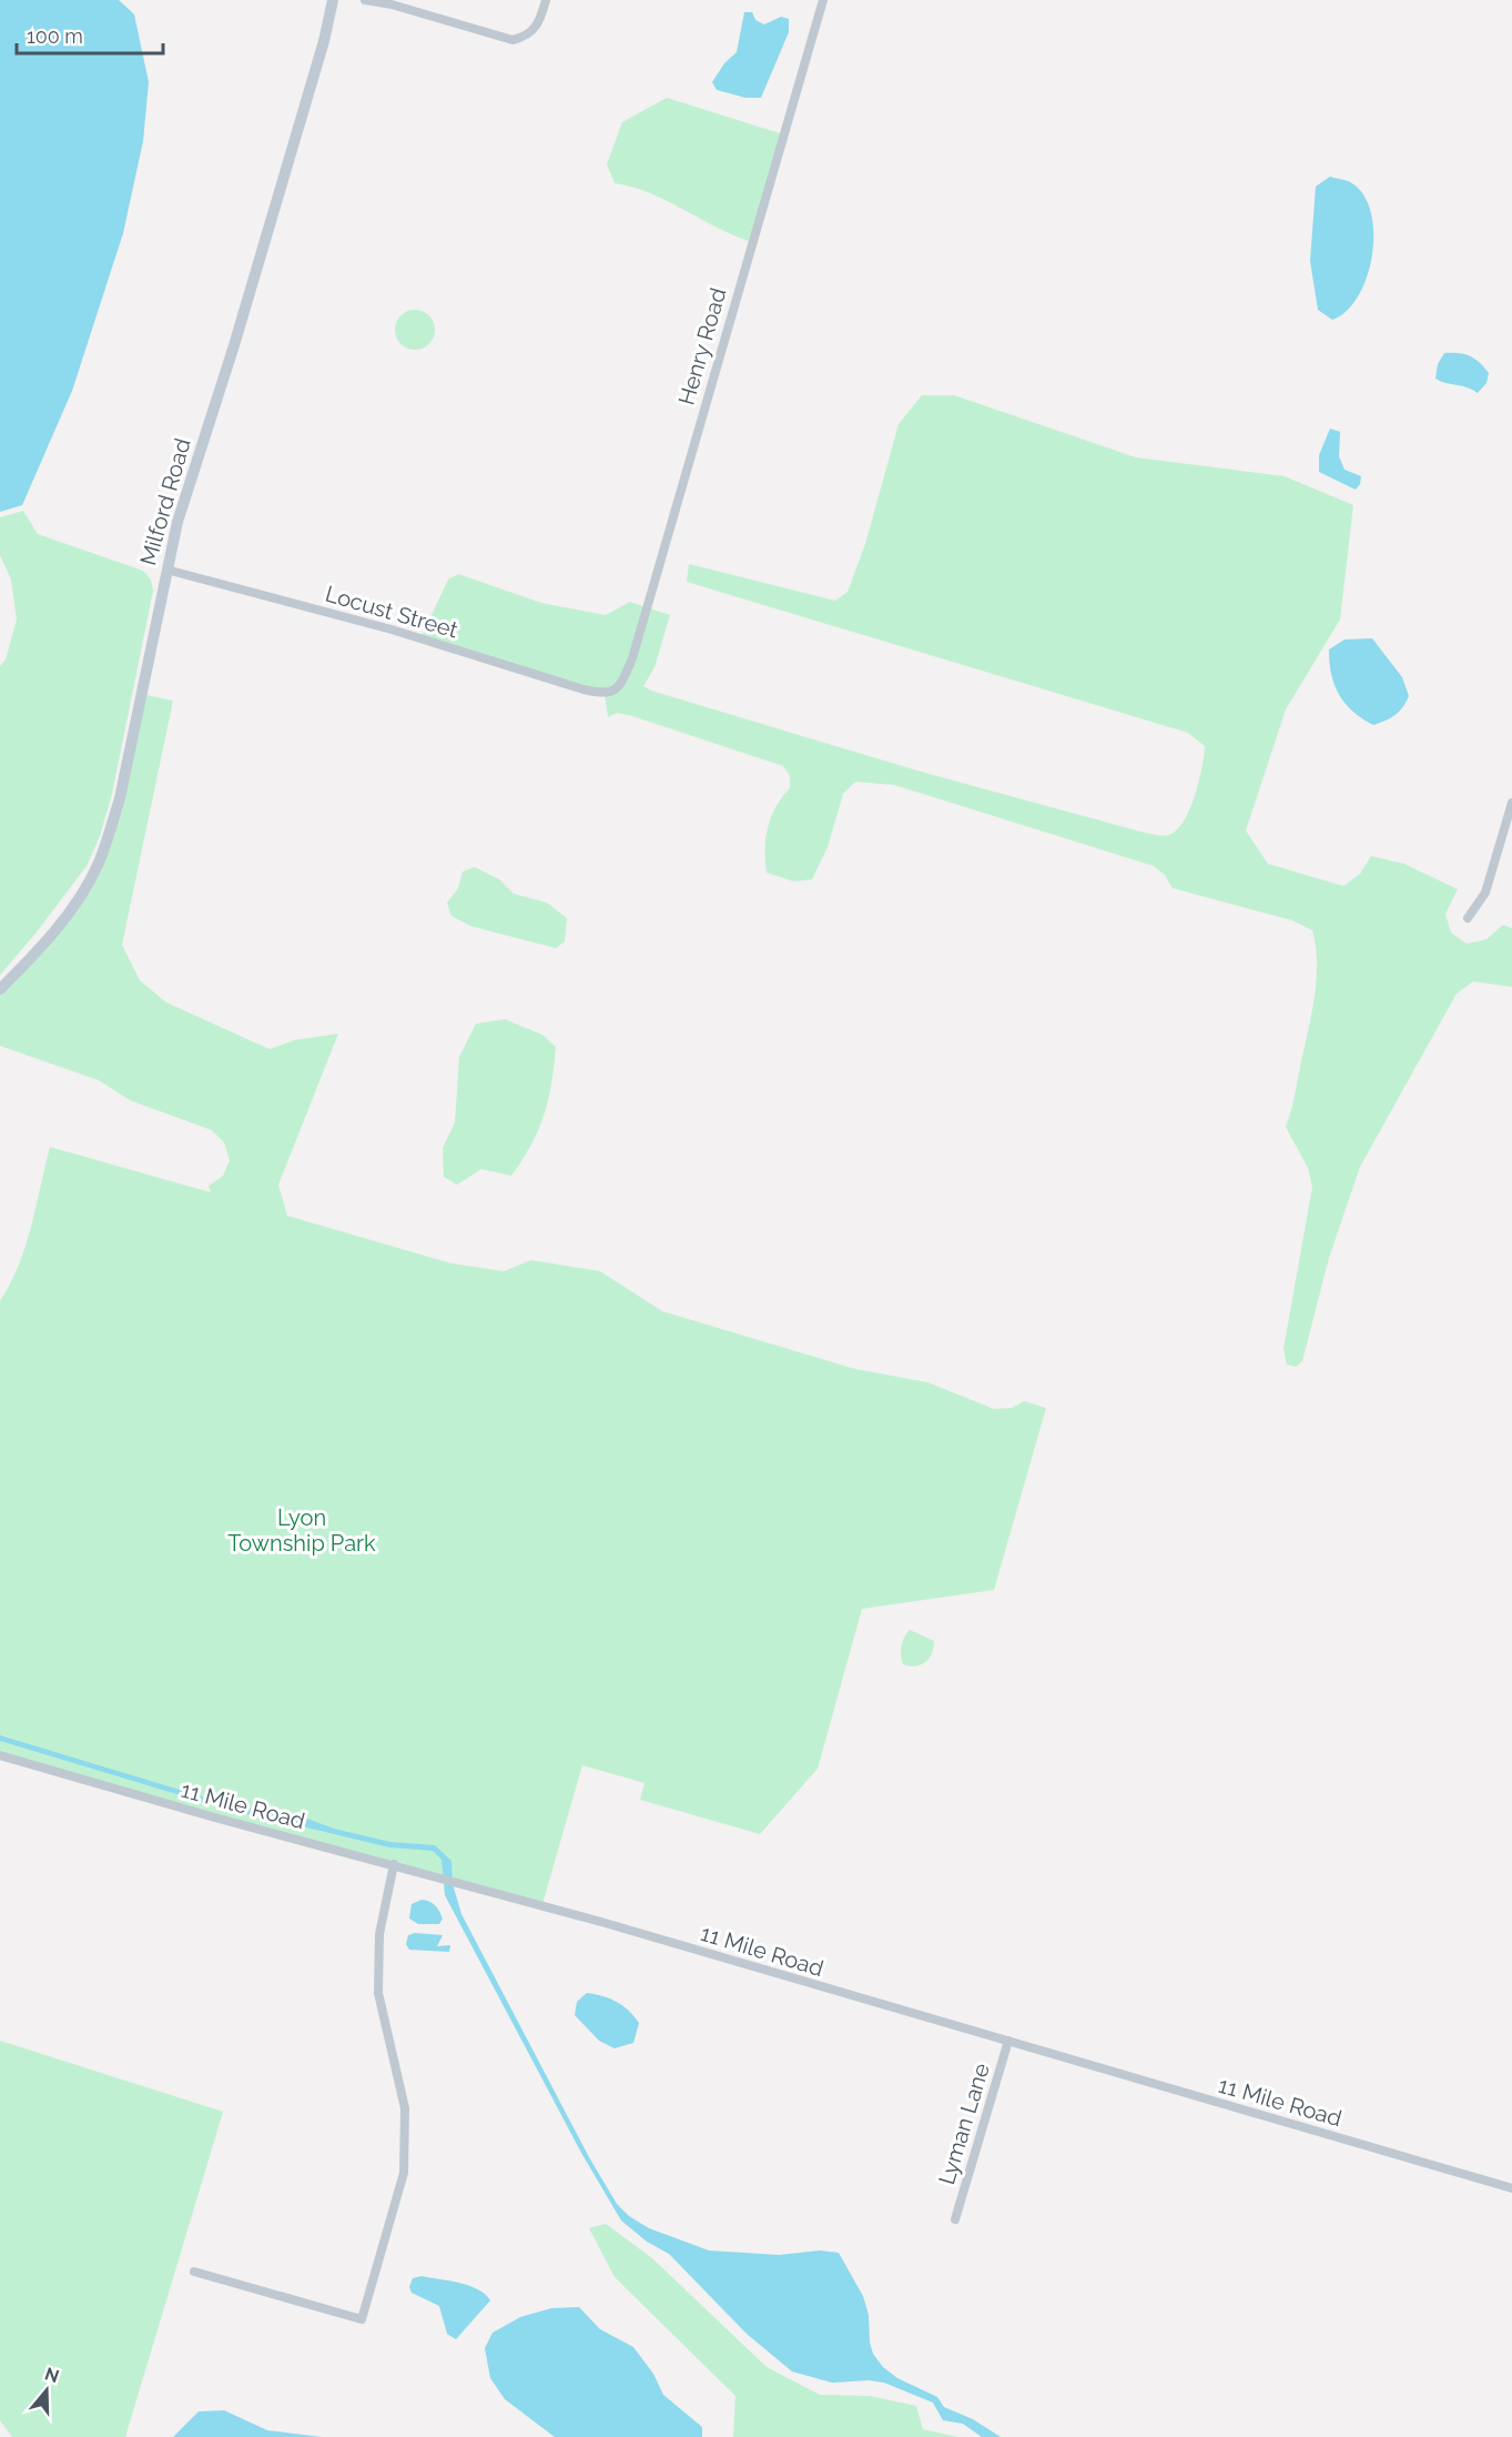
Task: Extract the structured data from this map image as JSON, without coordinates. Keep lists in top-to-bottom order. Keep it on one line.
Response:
{"streets":{"street":["Henry Road","Milford Road","Locust Street","11 Mile Road","Lyman Lane"]},"crossings":[["Henry Road","Locust Street"],["Milford Road","Locust Street"],["11 Mile Road","Lyman Lane"]],"parks":["Lyon Township Park"],"scale_bar":"100 m","north":"top"}
